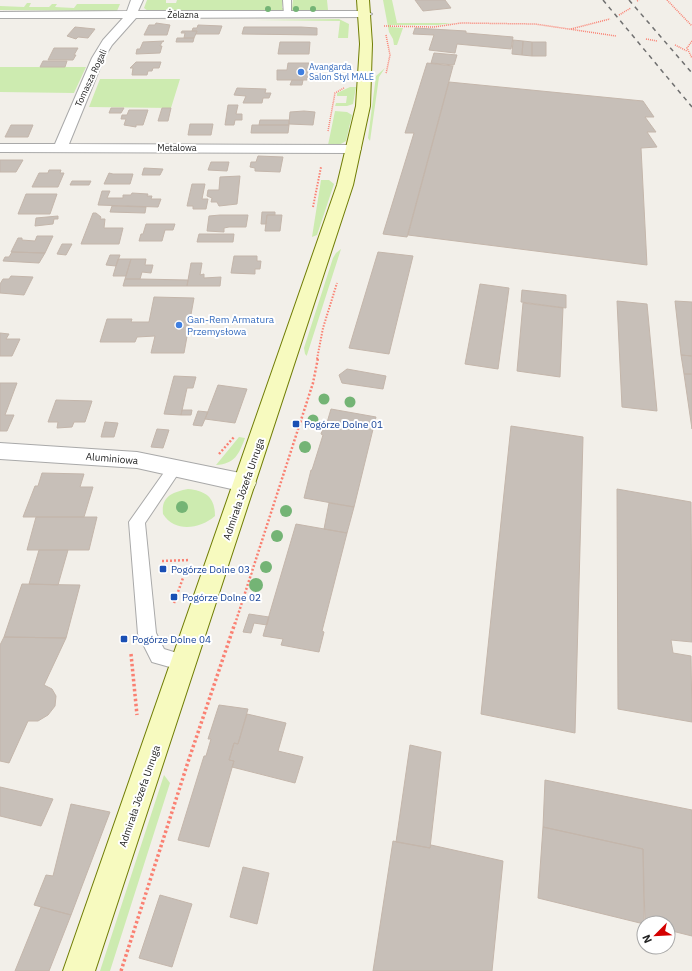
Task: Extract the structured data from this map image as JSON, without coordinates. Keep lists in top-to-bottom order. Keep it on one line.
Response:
{"streets":{"street":["Żelazna","Tomasza Rogali","Metalowa","Aluminiowa","Admirała Józefa Unruga"]},"crossings":[["Żelazna","Tomasza Rogali"],["Żelazna","Admirała Józefa Unruga"],["Tomasza Rogali","Metalowa"],["Metalowa","Admirała Józefa Unruga"],["Aluminiowa","Admirała Józefa Unruga"]],"places":{"other":["Avangarda Salon Styl MALE","Gan-Rem Armatura Przemysłowa"],"transit":["Pogórze Dolne 01","Pogórze Dolne 03","Pogórze Dolne 02","Pogórze Dolne 04"]},"north":"bottom left"}
